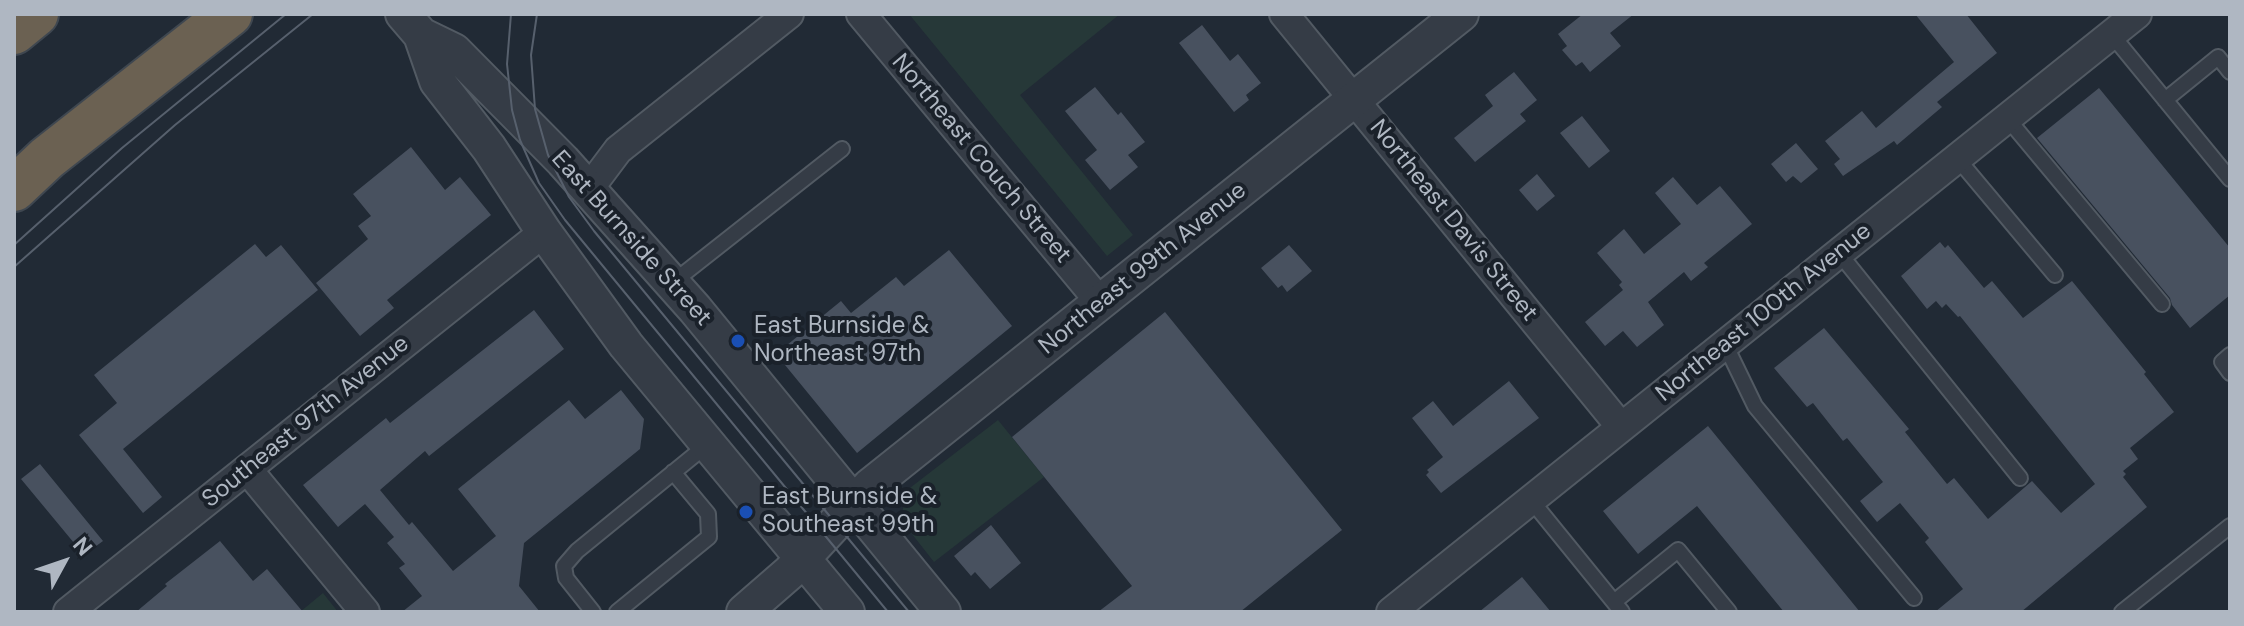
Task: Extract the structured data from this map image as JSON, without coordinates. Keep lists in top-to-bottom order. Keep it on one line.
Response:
{"streets":{"street":["Northeast Couch Street","Northeast Davis Street","East Burnside Street","Northeast 99th Avenue","Northeast 100th Avenue","Southeast 97th Avenue"]},"crossings":[["Northeast Couch Street","Northeast 99th Avenue"],["Northeast Davis Street","Northeast 99th Avenue"],["Northeast Davis Street","Northeast 100th Avenue"],["East Burnside Street","Northeast 99th Avenue"],["East Burnside Street","Southeast 97th Avenue"]],"places":["East Burnside & Northeast 97th","East Burnside & Southeast 99th"],"north":"top right"}
